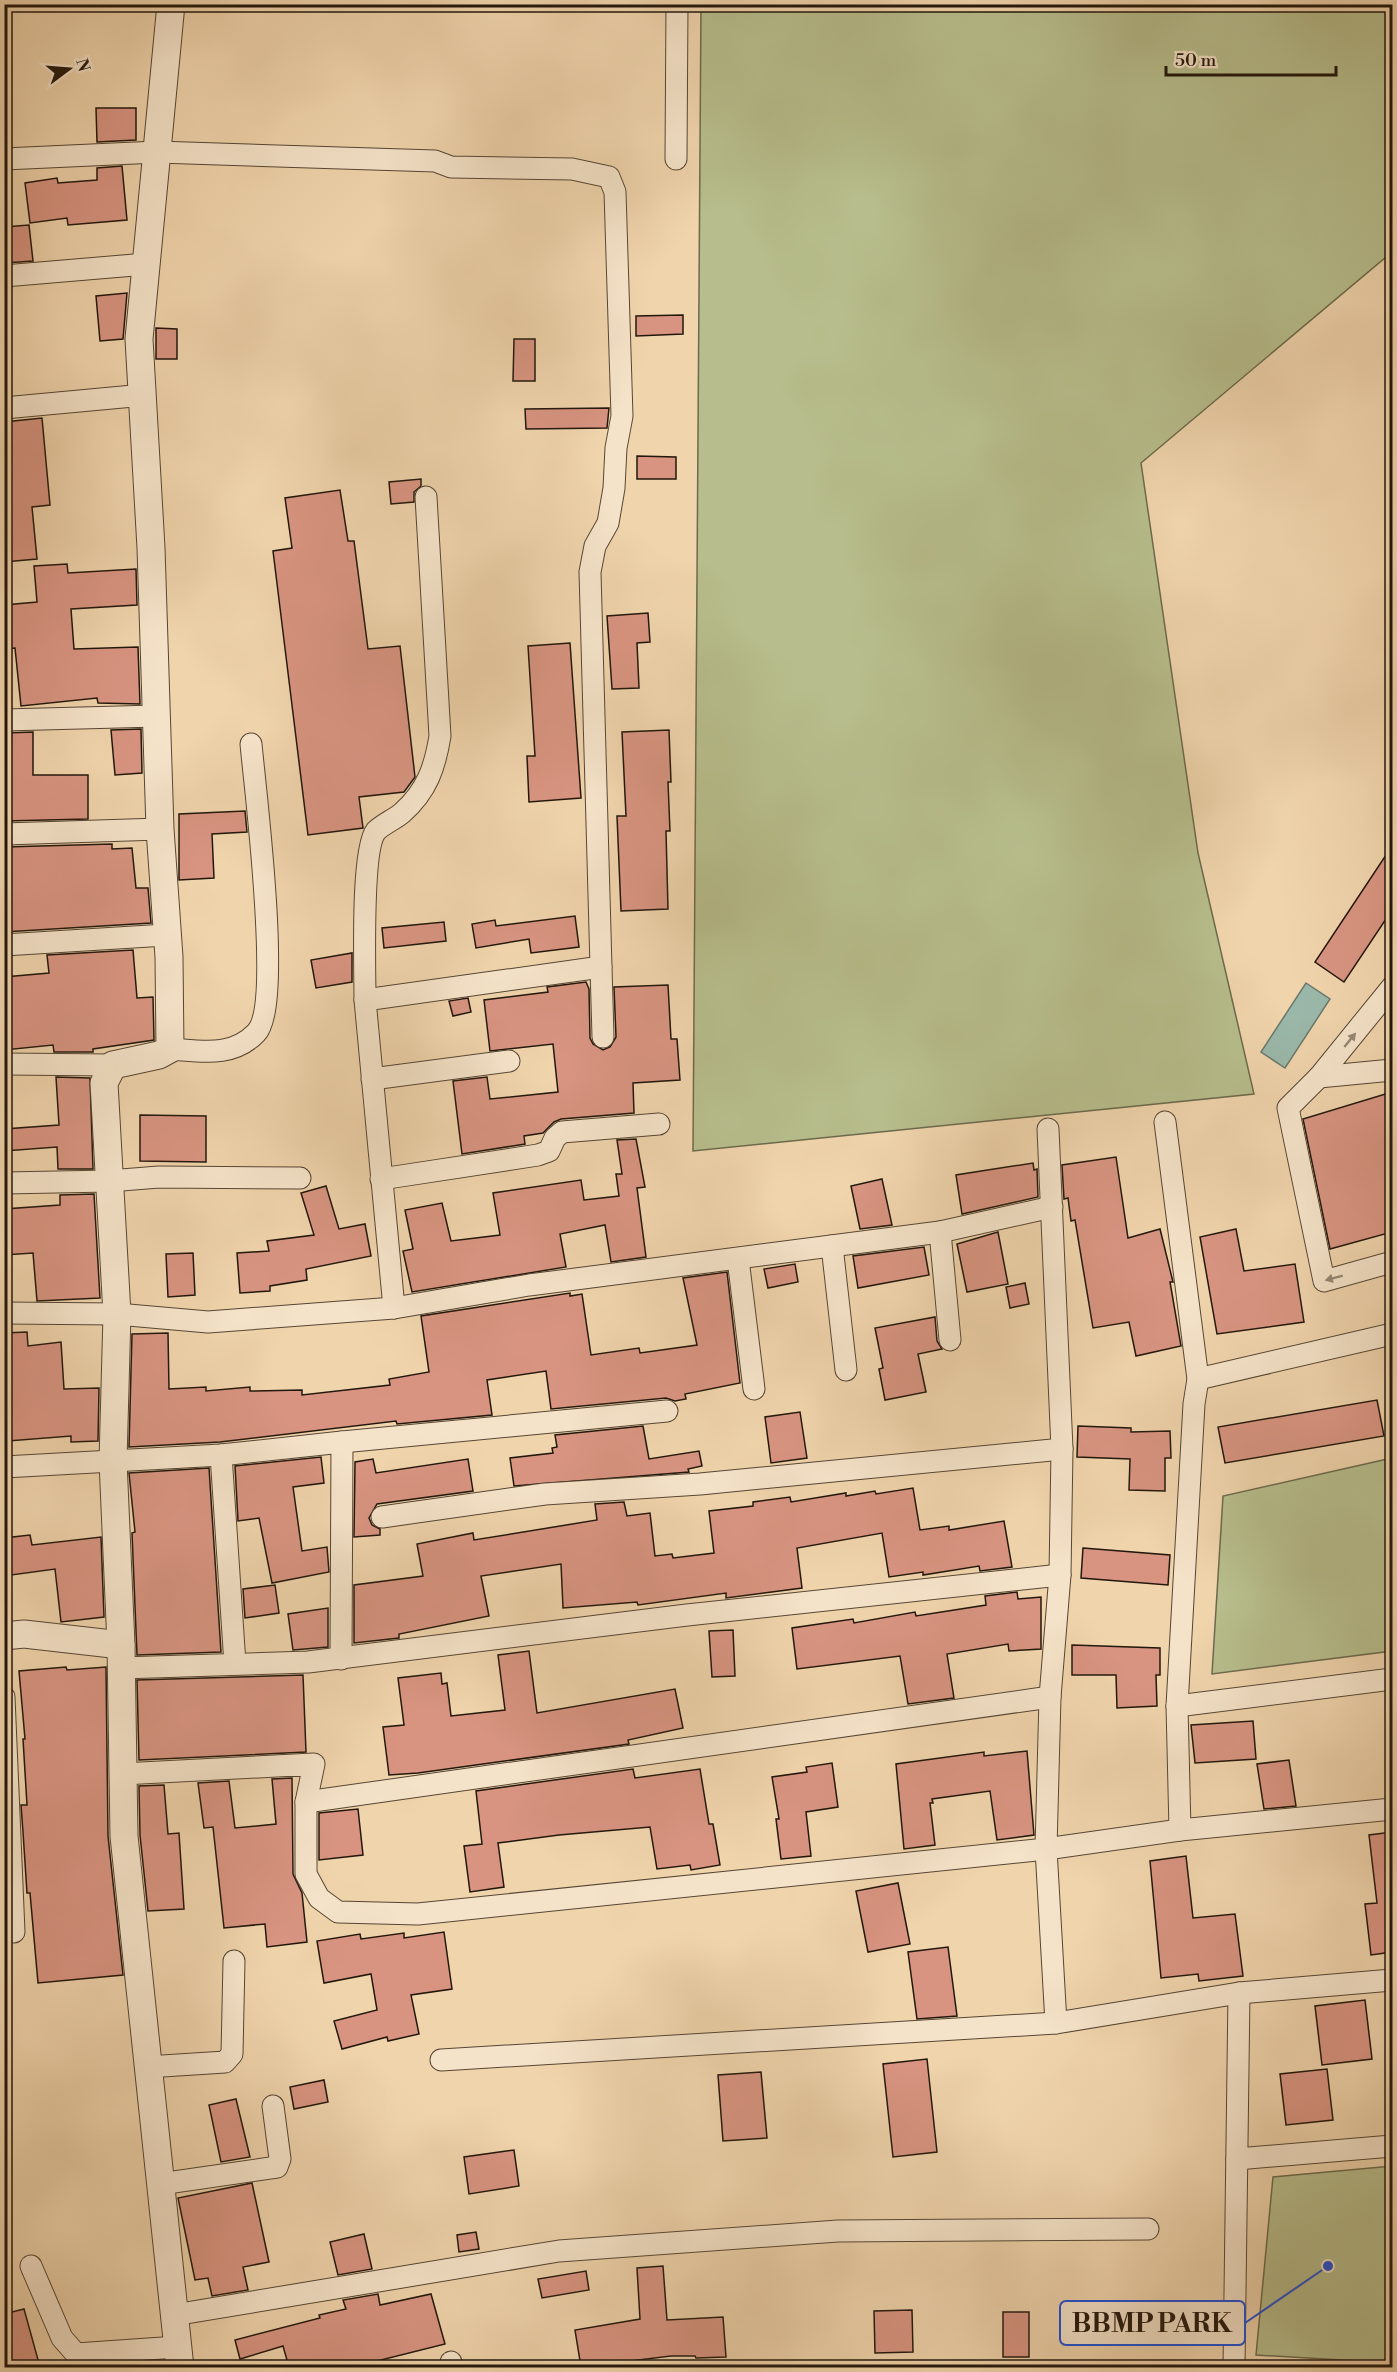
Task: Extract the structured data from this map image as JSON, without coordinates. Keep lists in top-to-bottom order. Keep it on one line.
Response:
{"places":["BBMP PARK"],"scale_bar":"50 m","north":"right"}
